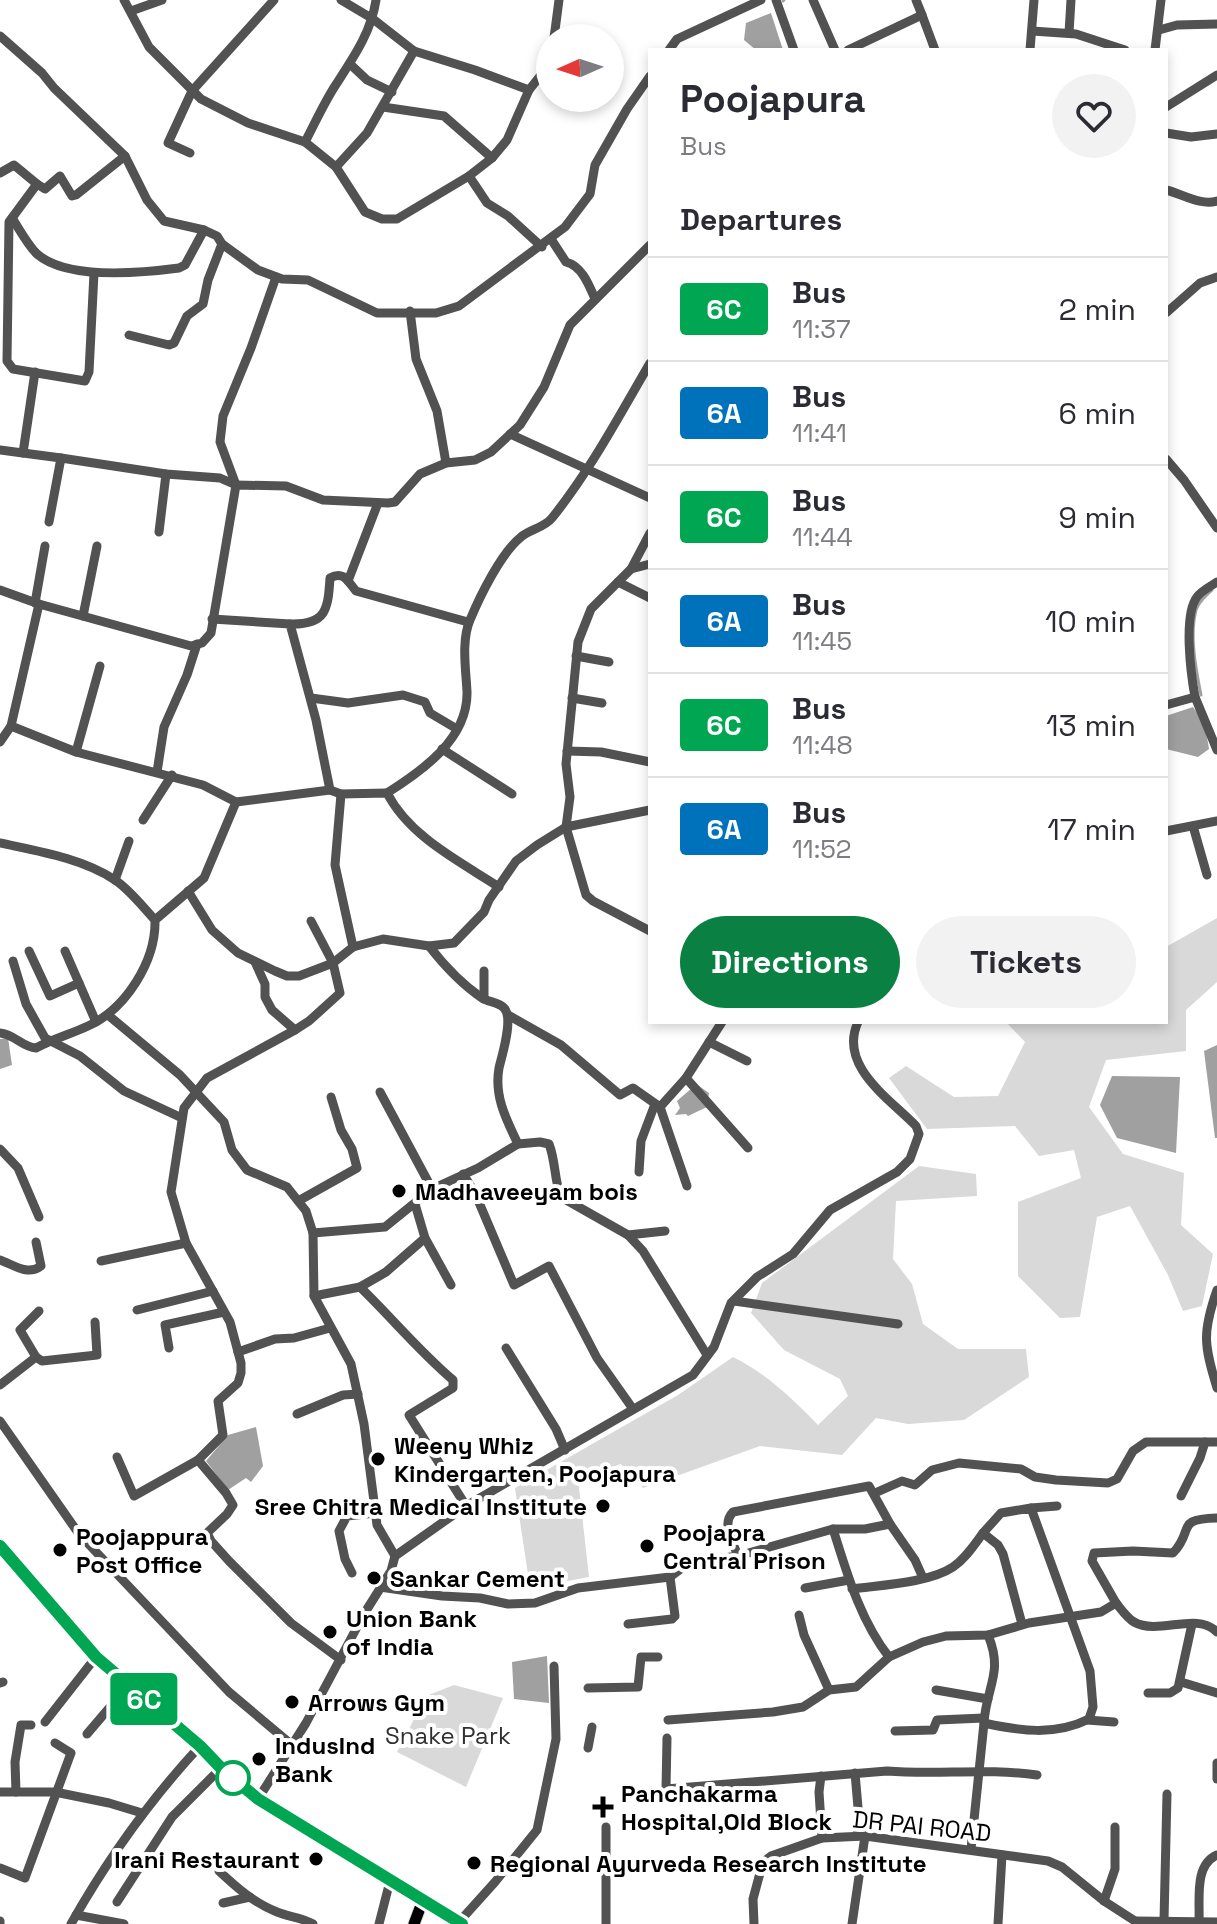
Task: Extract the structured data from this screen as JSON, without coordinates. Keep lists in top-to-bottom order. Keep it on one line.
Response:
{"streets":{"street":["DR PAI ROAD"]},"parks":["Snake Park"],"places":{"other":["Madhaveeyam bois","Weeny Whiz Kindergarten, Poojapura","Sree Chitra Medical Institute","Poojapra Central Prison","Poojappura Post Office","Sankar Cement","Union Bank of India","Arrows Gym","IndusInd Bank","Irani Restaurant","Regional Ayurveda Research Institute"],"health":["Panchakarma Hospital,Old Block"]},"lines":["bus line 6C"],"north":"left","page":{"on_map":"6C","heading":[["Poojapura","Bus"],"Departures"],"list":[{"mark":"6C","name":"Bus","note":"11:37","value":"2 min"},{"mark":"6A","name":"Bus","note":"11:41","value":"6 min"},{"mark":"6C","name":"Bus","note":"11:44","value":"9 min"},{"mark":"6A","name":"Bus","note":"11:45","value":"10 min"},{"mark":"6C","name":"Bus","note":"11:48","value":"13 min"},{"mark":"6A","name":"Bus","note":"11:52","value":"17 min"}],"buttons":["Directions","Tickets"]}}
